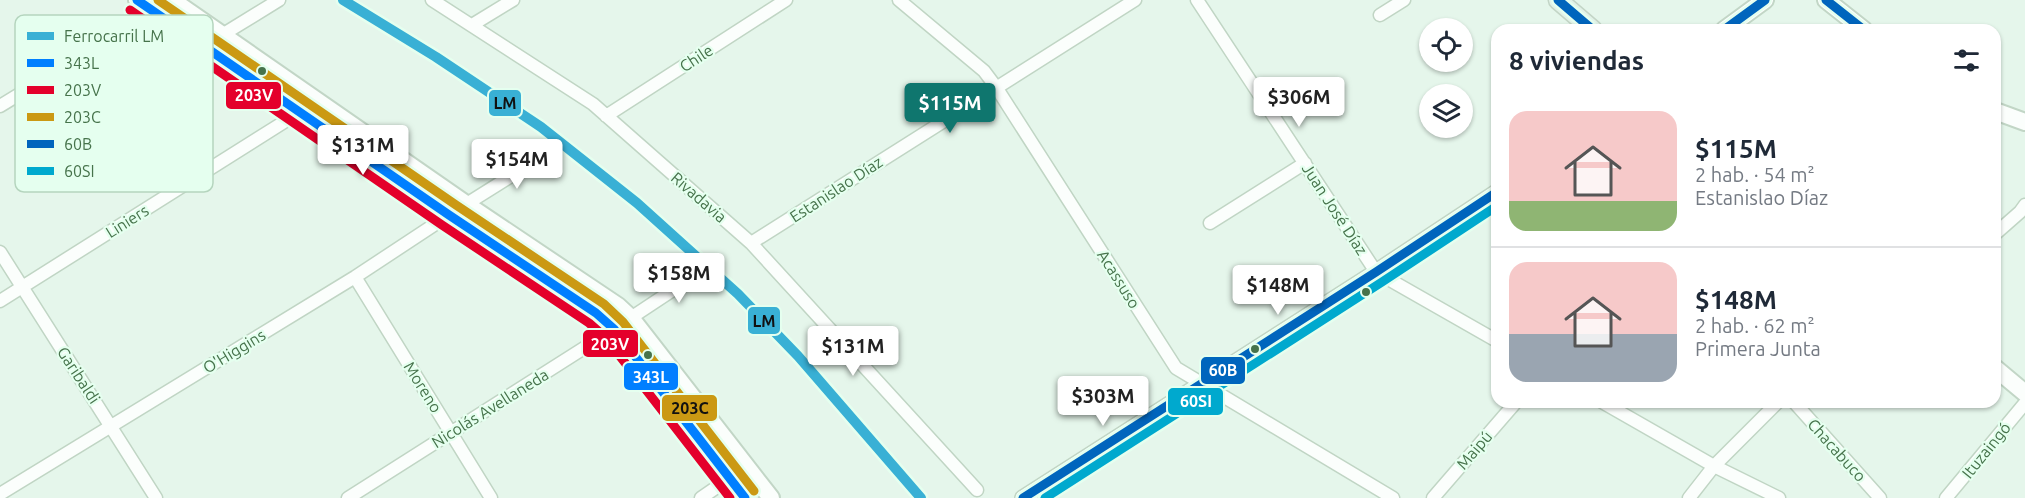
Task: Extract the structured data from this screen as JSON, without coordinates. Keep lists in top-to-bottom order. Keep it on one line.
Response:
{"streets":{"street":["Chile","Estanislao Díaz","Rivadavia","Juan José Díaz","Liniers","Acassuso","O'Higgins","Garibaldi","Moreno","Nicolás Avellaneda","Maipú","Chacabuco","Ituzaingó"]},"crossings":[["Chile","Rivadavia"],["Estanislao Díaz","Rivadavia"],["Estanislao Díaz","Acassuso"],["Liniers","Garibaldi"],["O'Higgins","Garibaldi"],["O'Higgins","Moreno"],["Moreno","Nicolás Avellaneda"]],"lines":["rail line LM","transit line 343L","transit line 203C","transit line 60B","transit line 203V","transit line 60SI"],"legend":["Ferrocarril LM","343L","203V","203C","60B","60SI"],"page":{"heading":"8 viviendas","price":["$306M","$115M","$131M","$154M","$158M","$148M","$131M","$303M"],"list":[{"name":"$115M","note":"2 hab. · 54 m² · Estanislao Díaz"},{"name":"$148M","note":"2 hab. · 62 m² · Primera Junta"}]}}
